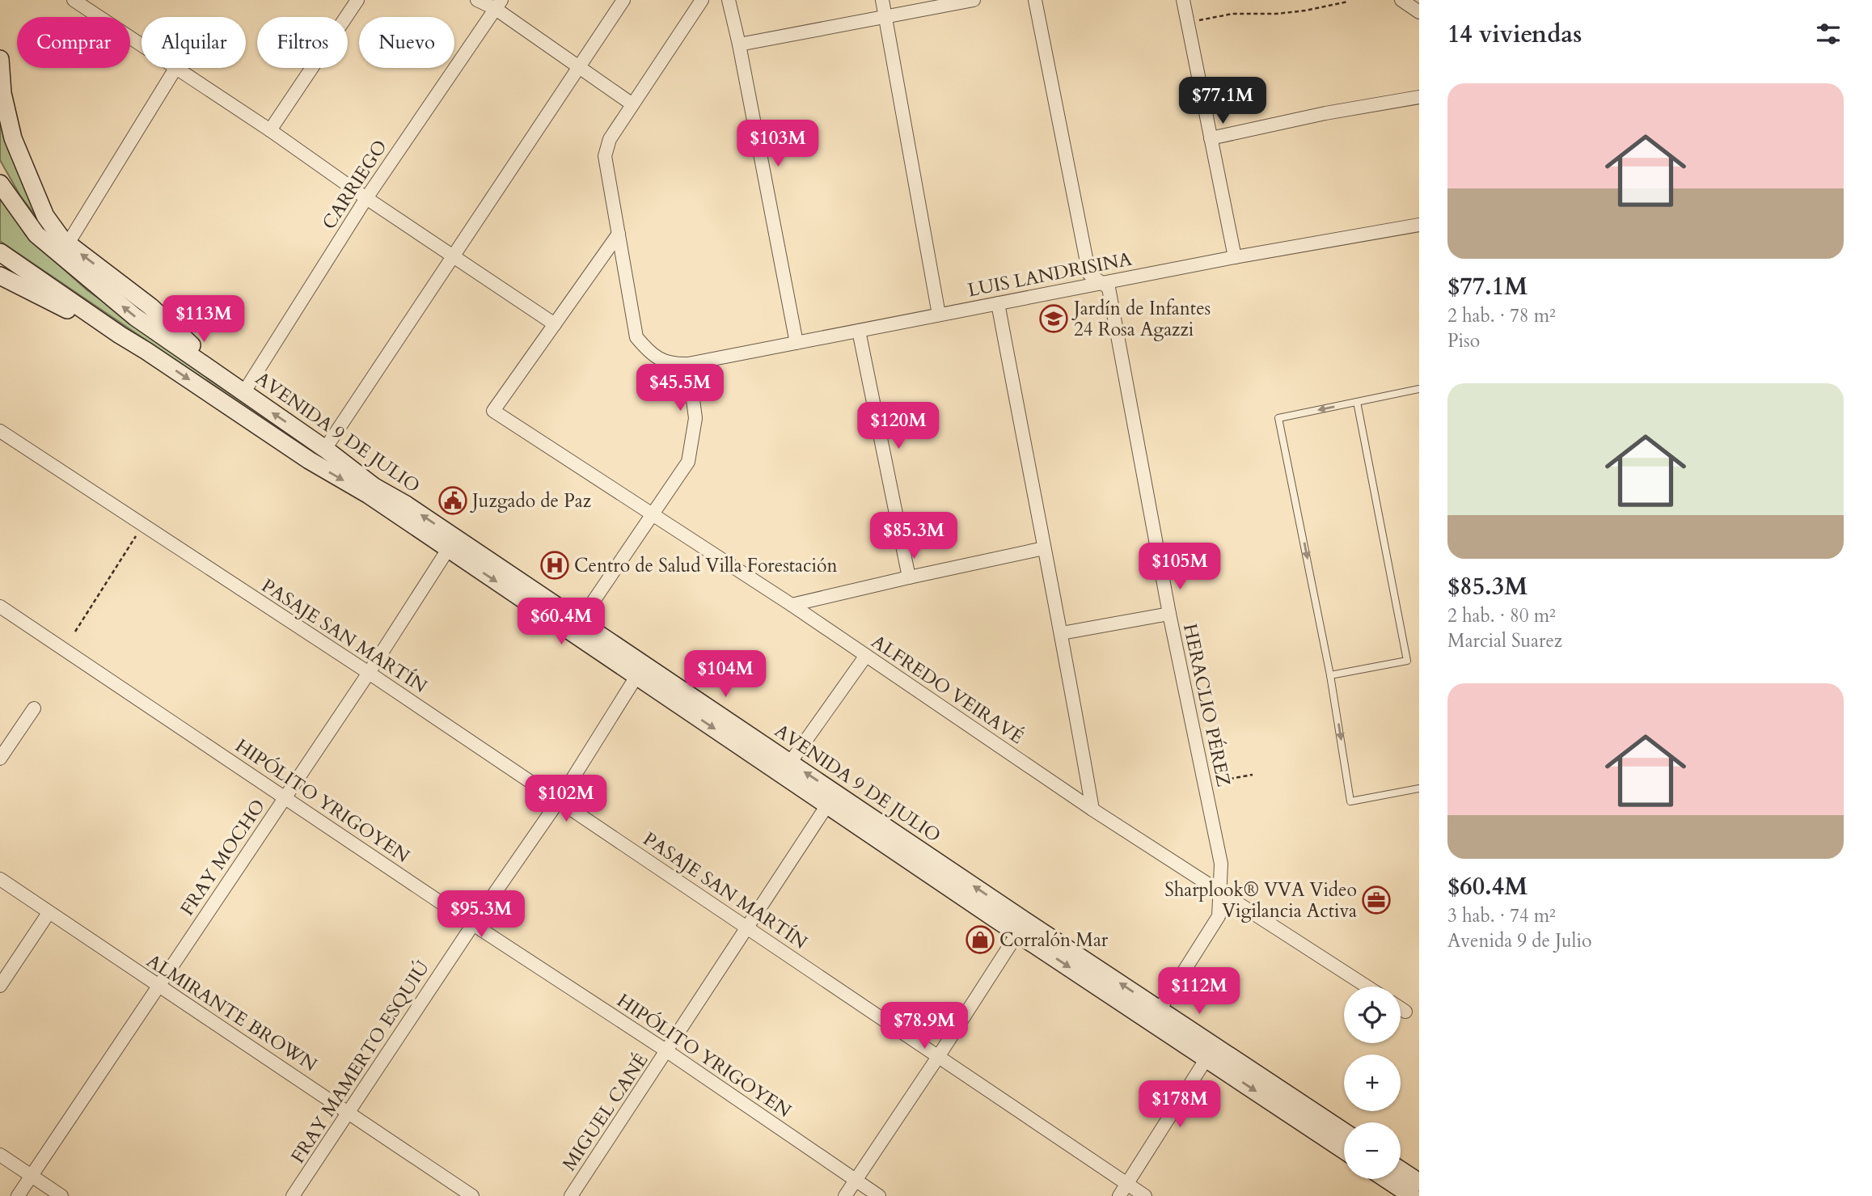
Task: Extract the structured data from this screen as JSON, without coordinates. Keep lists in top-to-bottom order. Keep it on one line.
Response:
{"streets":{"main road":["AVENIDA 9 DE JULIO"],"street":["CARRIEGO","LUIS LANDRISINA","PASAJE SAN MARTÍN","ALFREDO VEIRAVÉ","HERACLIO PÉREZ","HIPÓLITO YRIGOYEN","FRAY MOCHO","ALMIRANTE BROWN","FRAY MAMERTO ESQUIÚ","MIGUEL CANÉ"]},"crossings":[["CARRIEGO","AVENIDA 9 DE JULIO"],["LUIS LANDRISINA","HERACLIO PÉREZ"],["AVENIDA 9 DE JULIO","HERACLIO PÉREZ"],["AVENIDA 9 DE JULIO","FRAY MOCHO"],["AVENIDA 9 DE JULIO","FRAY MAMERTO ESQUIÚ"],["AVENIDA 9 DE JULIO","MIGUEL CANÉ"],["PASAJE SAN MARTÍN","FRAY MOCHO"],["PASAJE SAN MARTÍN","FRAY MAMERTO ESQUIÚ"],["PASAJE SAN MARTÍN","MIGUEL CANÉ"],["ALFREDO VEIRAVÉ","HERACLIO PÉREZ"],["HIPÓLITO YRIGOYEN","FRAY MOCHO"],["HIPÓLITO YRIGOYEN","FRAY MAMERTO ESQUIÚ"],["HIPÓLITO YRIGOYEN","MIGUEL CANÉ"],["FRAY MOCHO","ALMIRANTE BROWN"],["ALMIRANTE BROWN","FRAY MAMERTO ESQUIÚ"]],"places":{"school or university":["Jardín de Infantes 24 Rosa Agazzi"],"public building":["Juzgado de Paz"],"hospital":["Centro de Salud Villa Forestación"],"office":["Sharplook® VVA Video Vigilancia Activa"],"shop":["Corralón Mar"]},"page":{"heading":"14 viviendas","chip":["Comprar","Alquilar","Filtros","Nuevo"],"list":[{"name":"$77.1M","note":"2 hab. · 78 m² · Piso"},{"name":"$85.3M","note":"2 hab. · 80 m² · Marcial Suarez"},{"name":"$60.4M","note":"3 hab. · 74 m² · Avenida 9 de Julio"}],"price":["$77.1M","$103M","$113M","$45.5M","$120M","$85.3M","$105M","$60.4M","$104M","$102M","$95.3M","$112M","$78.9M","$178M"],"map_buttons":["+","−"]}}
